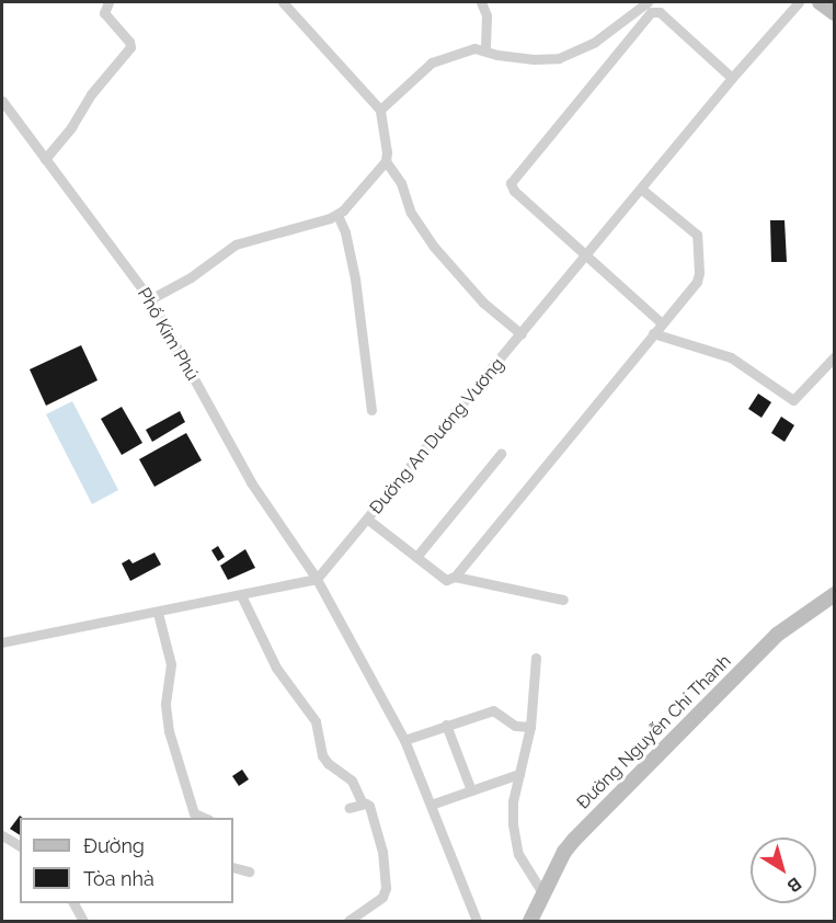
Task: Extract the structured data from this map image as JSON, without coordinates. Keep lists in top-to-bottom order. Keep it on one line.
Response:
{"streets":{"street":["Phố Kim Phú","Đường An Dương Vương","Đường Nguyễn Chí Thanh"]},"crossings":[["Phố Kim Phú","Đường An Dương Vương"]],"legend":["Đường","Tòa nhà"],"north":"bottom right"}
